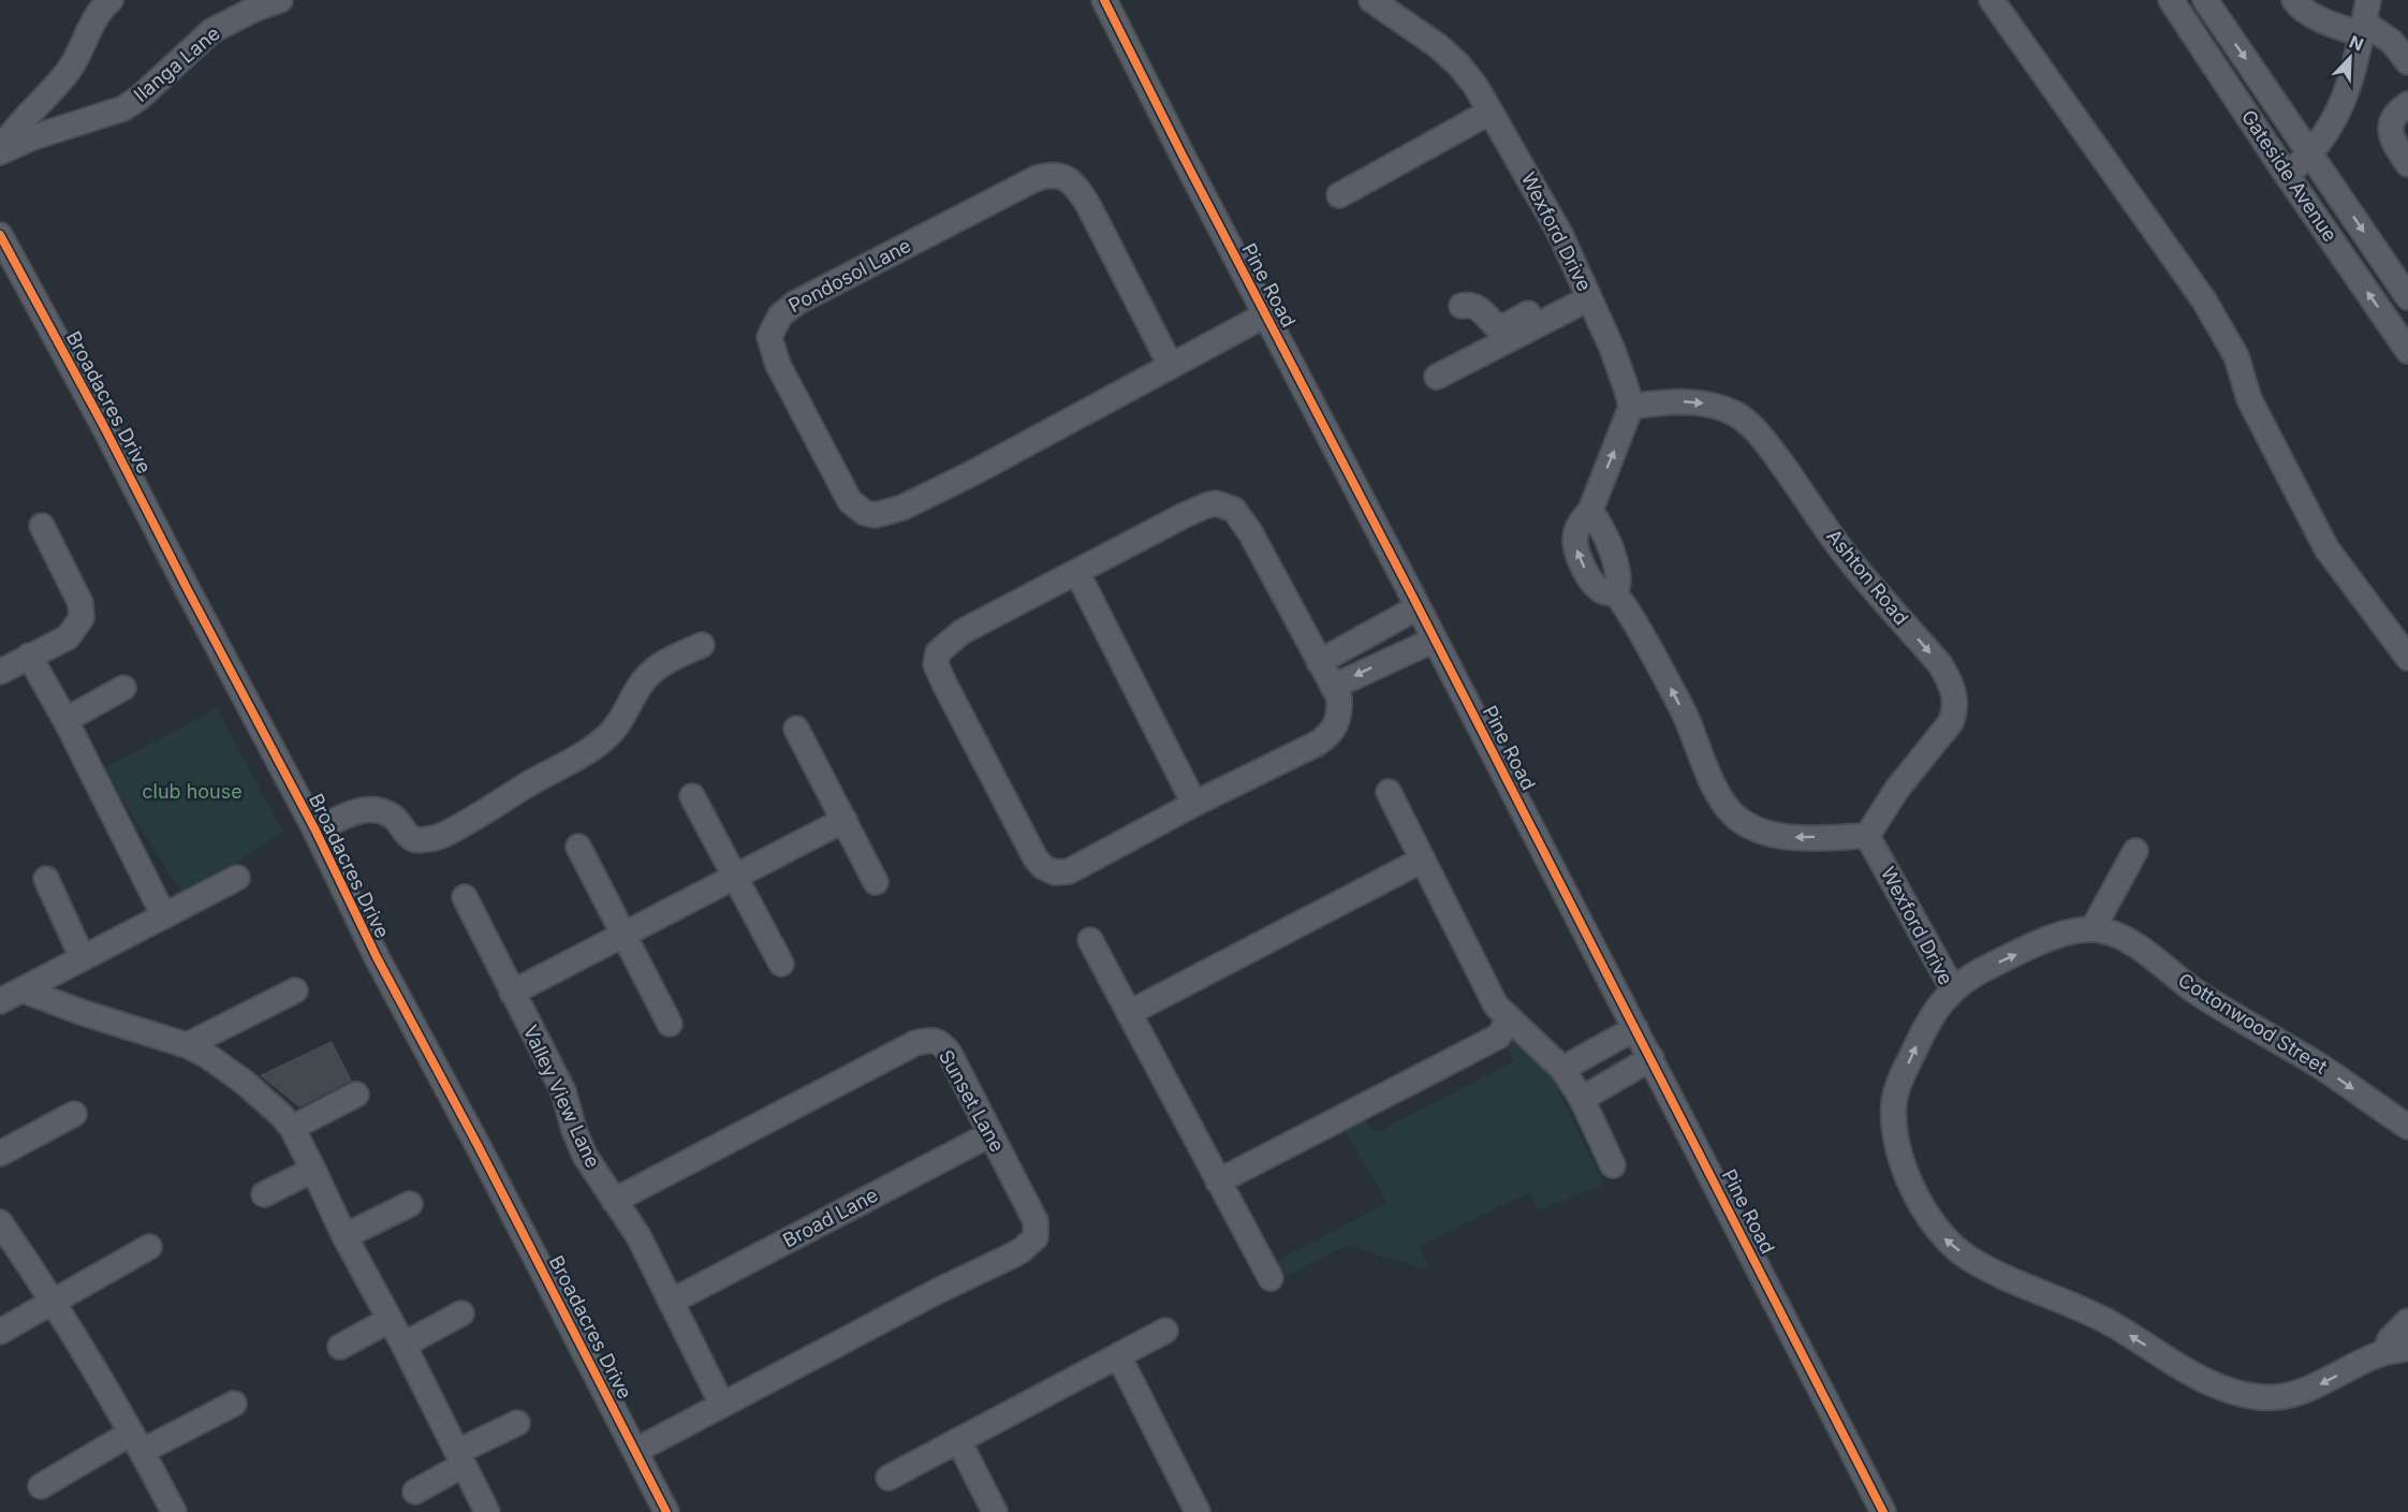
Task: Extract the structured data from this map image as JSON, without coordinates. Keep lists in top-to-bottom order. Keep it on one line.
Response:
{"streets":{"street":["Ilanga Lane","Gateside Avenue","Wexford Drive","Pondosol Lane","Pine Road","Broadacres Drive","Ashton Road","Cottonwood Street","Valley View Lane","Sunset Lane","Broad Lane"]},"crossings":[["Wexford Drive","Ashton Road"],["Wexford Drive","Cottonwood Street"],["Pondosol Lane","Pine Road"],["Broadacres Drive","Sunset Lane"],["Valley View Lane","Sunset Lane"],["Sunset Lane","Broad Lane"]],"one_way":["Cottonwood Street"],"parks":["club house"],"north":"top right"}
